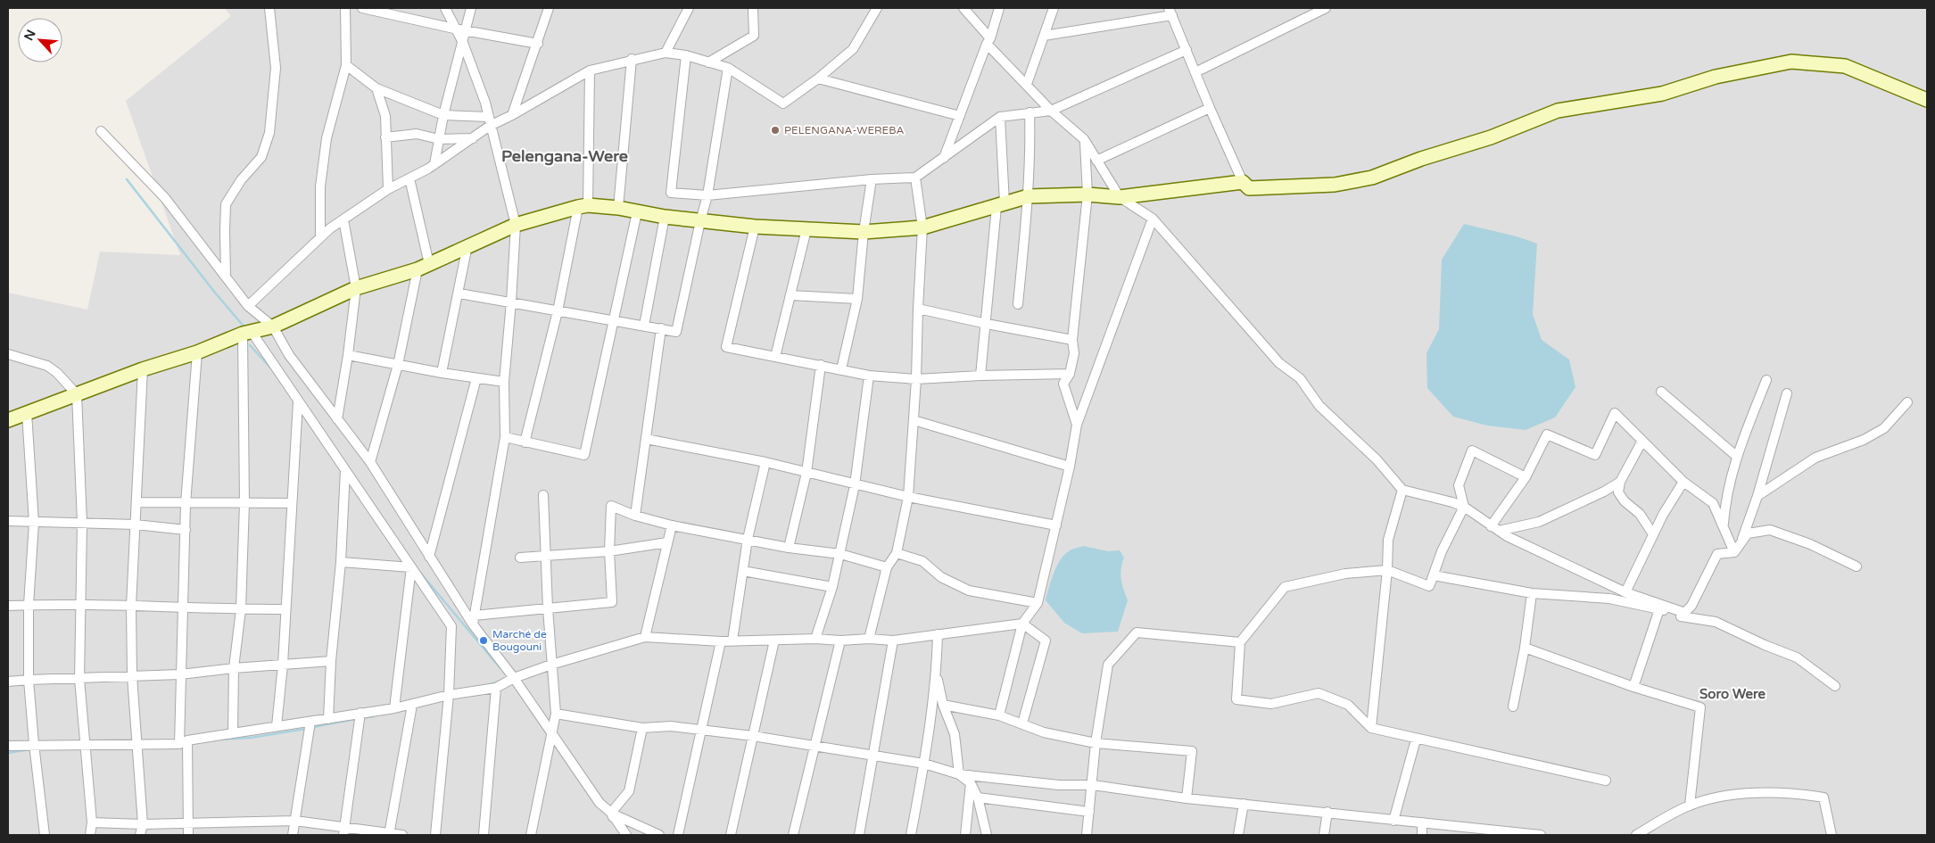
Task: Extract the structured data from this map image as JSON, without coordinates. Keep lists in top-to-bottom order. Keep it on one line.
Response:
{"districts":["Pelengana-Were","Soro Were"],"places":["PELENGANA-WEREBA","Marché de Bougouni"],"north":"top left"}
